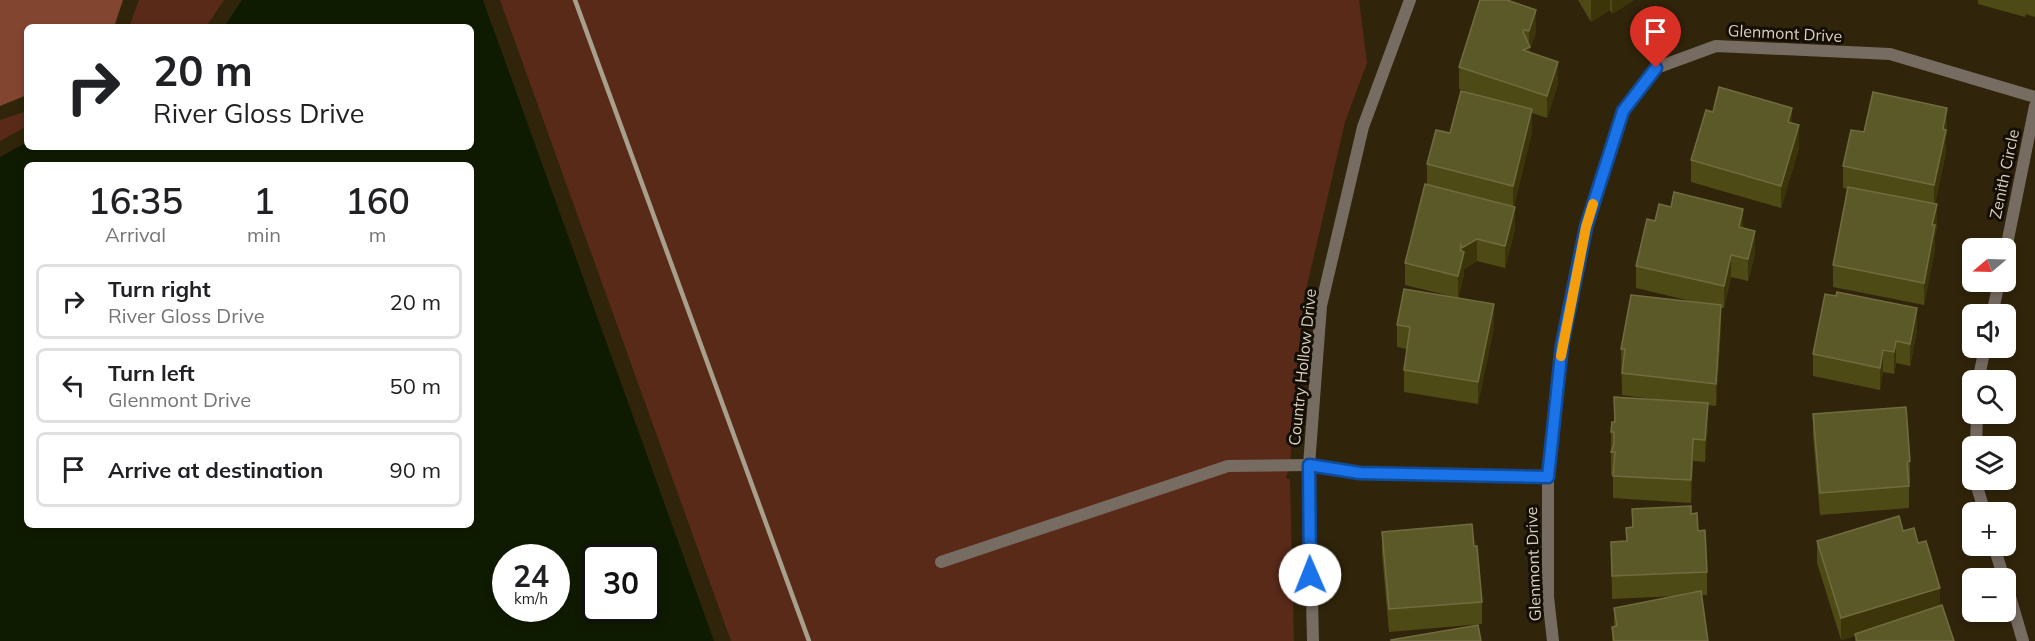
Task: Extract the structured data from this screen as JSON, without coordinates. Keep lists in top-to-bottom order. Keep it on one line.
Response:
{"streets":{"street":["Glenmont Drive","Zenith Circle","Country Hollow Drive"]},"north":"left","page":{"turn":["20 m","River Gloss Drive"],"eta":["16:35","Arrival","1","min","160","m"],"map_buttons":["+","−"],"list":[{"name":"Turn right","note":"River Gloss Drive","value":"20 m"},{"name":"Turn left","note":"Glenmont Drive","value":"50 m"},{"name":"Arrive at destination","value":"90 m"}],"speed":"24 km/h","limit":"30"}}
